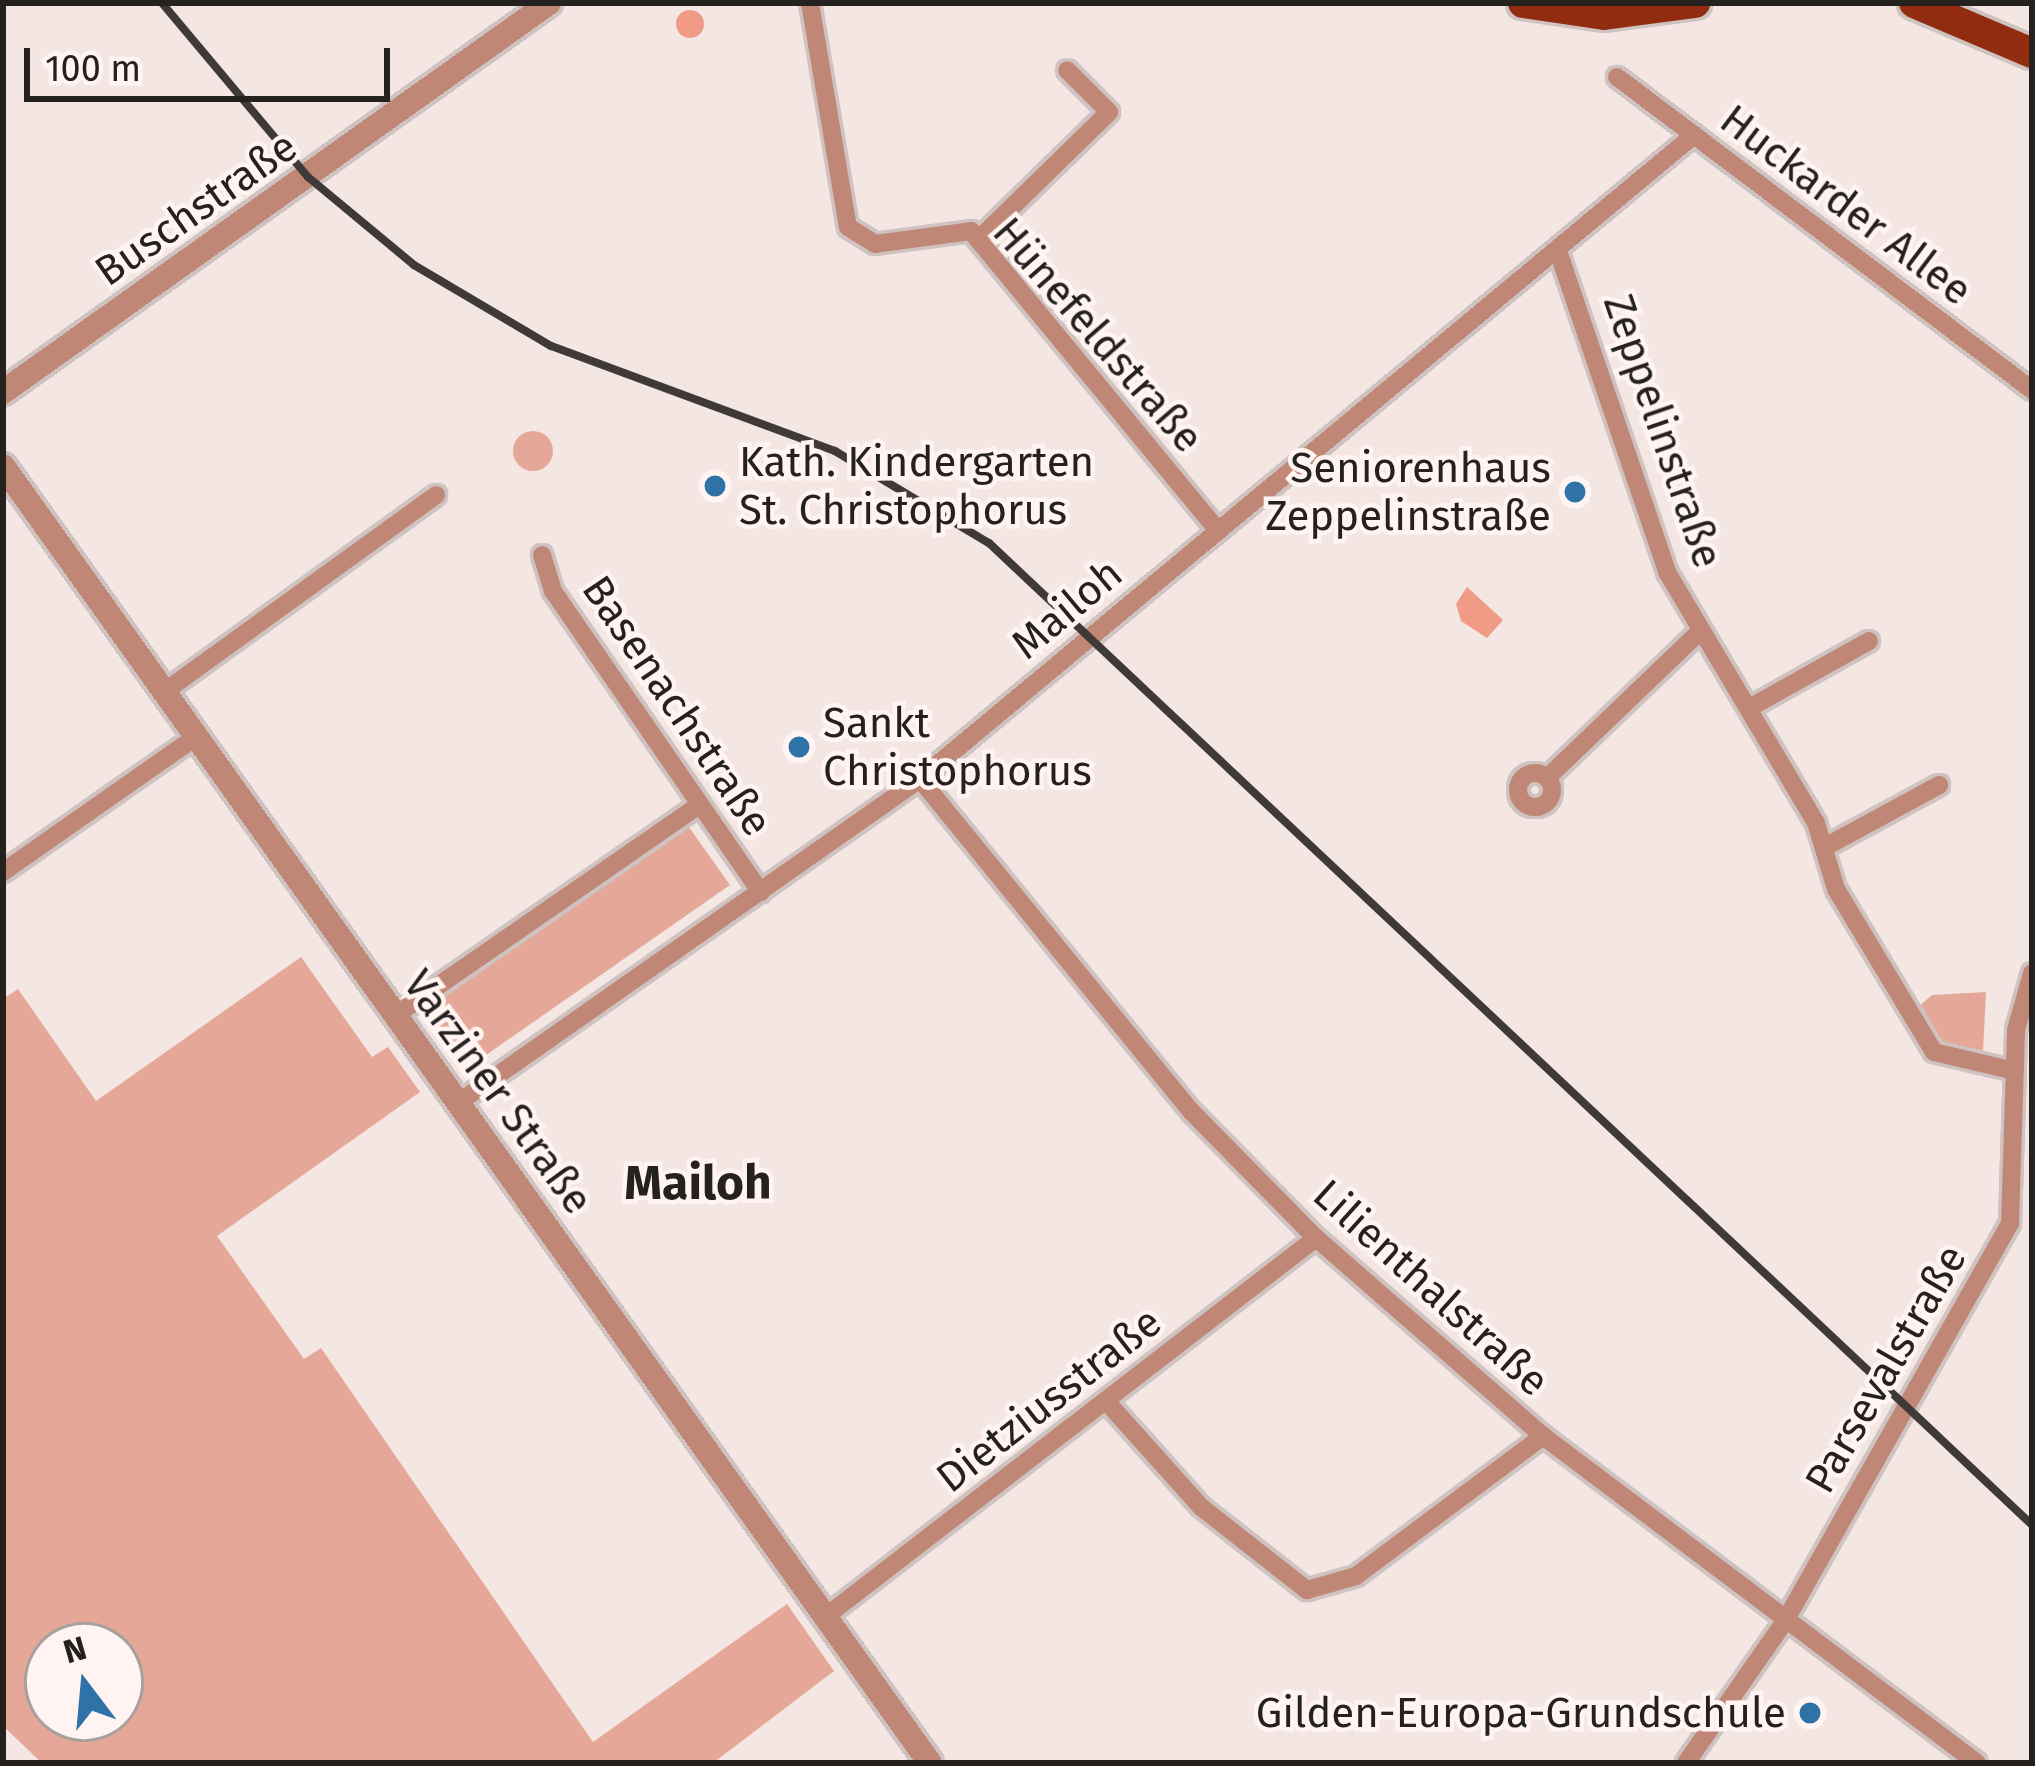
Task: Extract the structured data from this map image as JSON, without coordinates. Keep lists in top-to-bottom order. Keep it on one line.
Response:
{"streets":{"street":["Huckarder Allee","Buschstraße","Hünefeldstraße","Zeppelinstraße","Mailoh","Basenachstraße","Varziner Straße","Lilienthalstraße","Parsevalstraße","Dietziusstraße"]},"crossings":[["Huckarder Allee","Mailoh"],["Hünefeldstraße","Mailoh"],["Zeppelinstraße","Mailoh"],["Zeppelinstraße","Parsevalstraße"],["Mailoh","Basenachstraße"],["Mailoh","Varziner Straße"],["Mailoh","Lilienthalstraße"],["Varziner Straße","Dietziusstraße"],["Lilienthalstraße","Parsevalstraße"],["Lilienthalstraße","Dietziusstraße"]],"districts":["Mailoh"],"places":["Kath. Kindergarten St. Christophorus","Seniorenhaus Zeppelinstraße","Sankt Christophorus","Gilden-Europa-Grundschule"],"scale_bar":"100 m","north":"top"}
